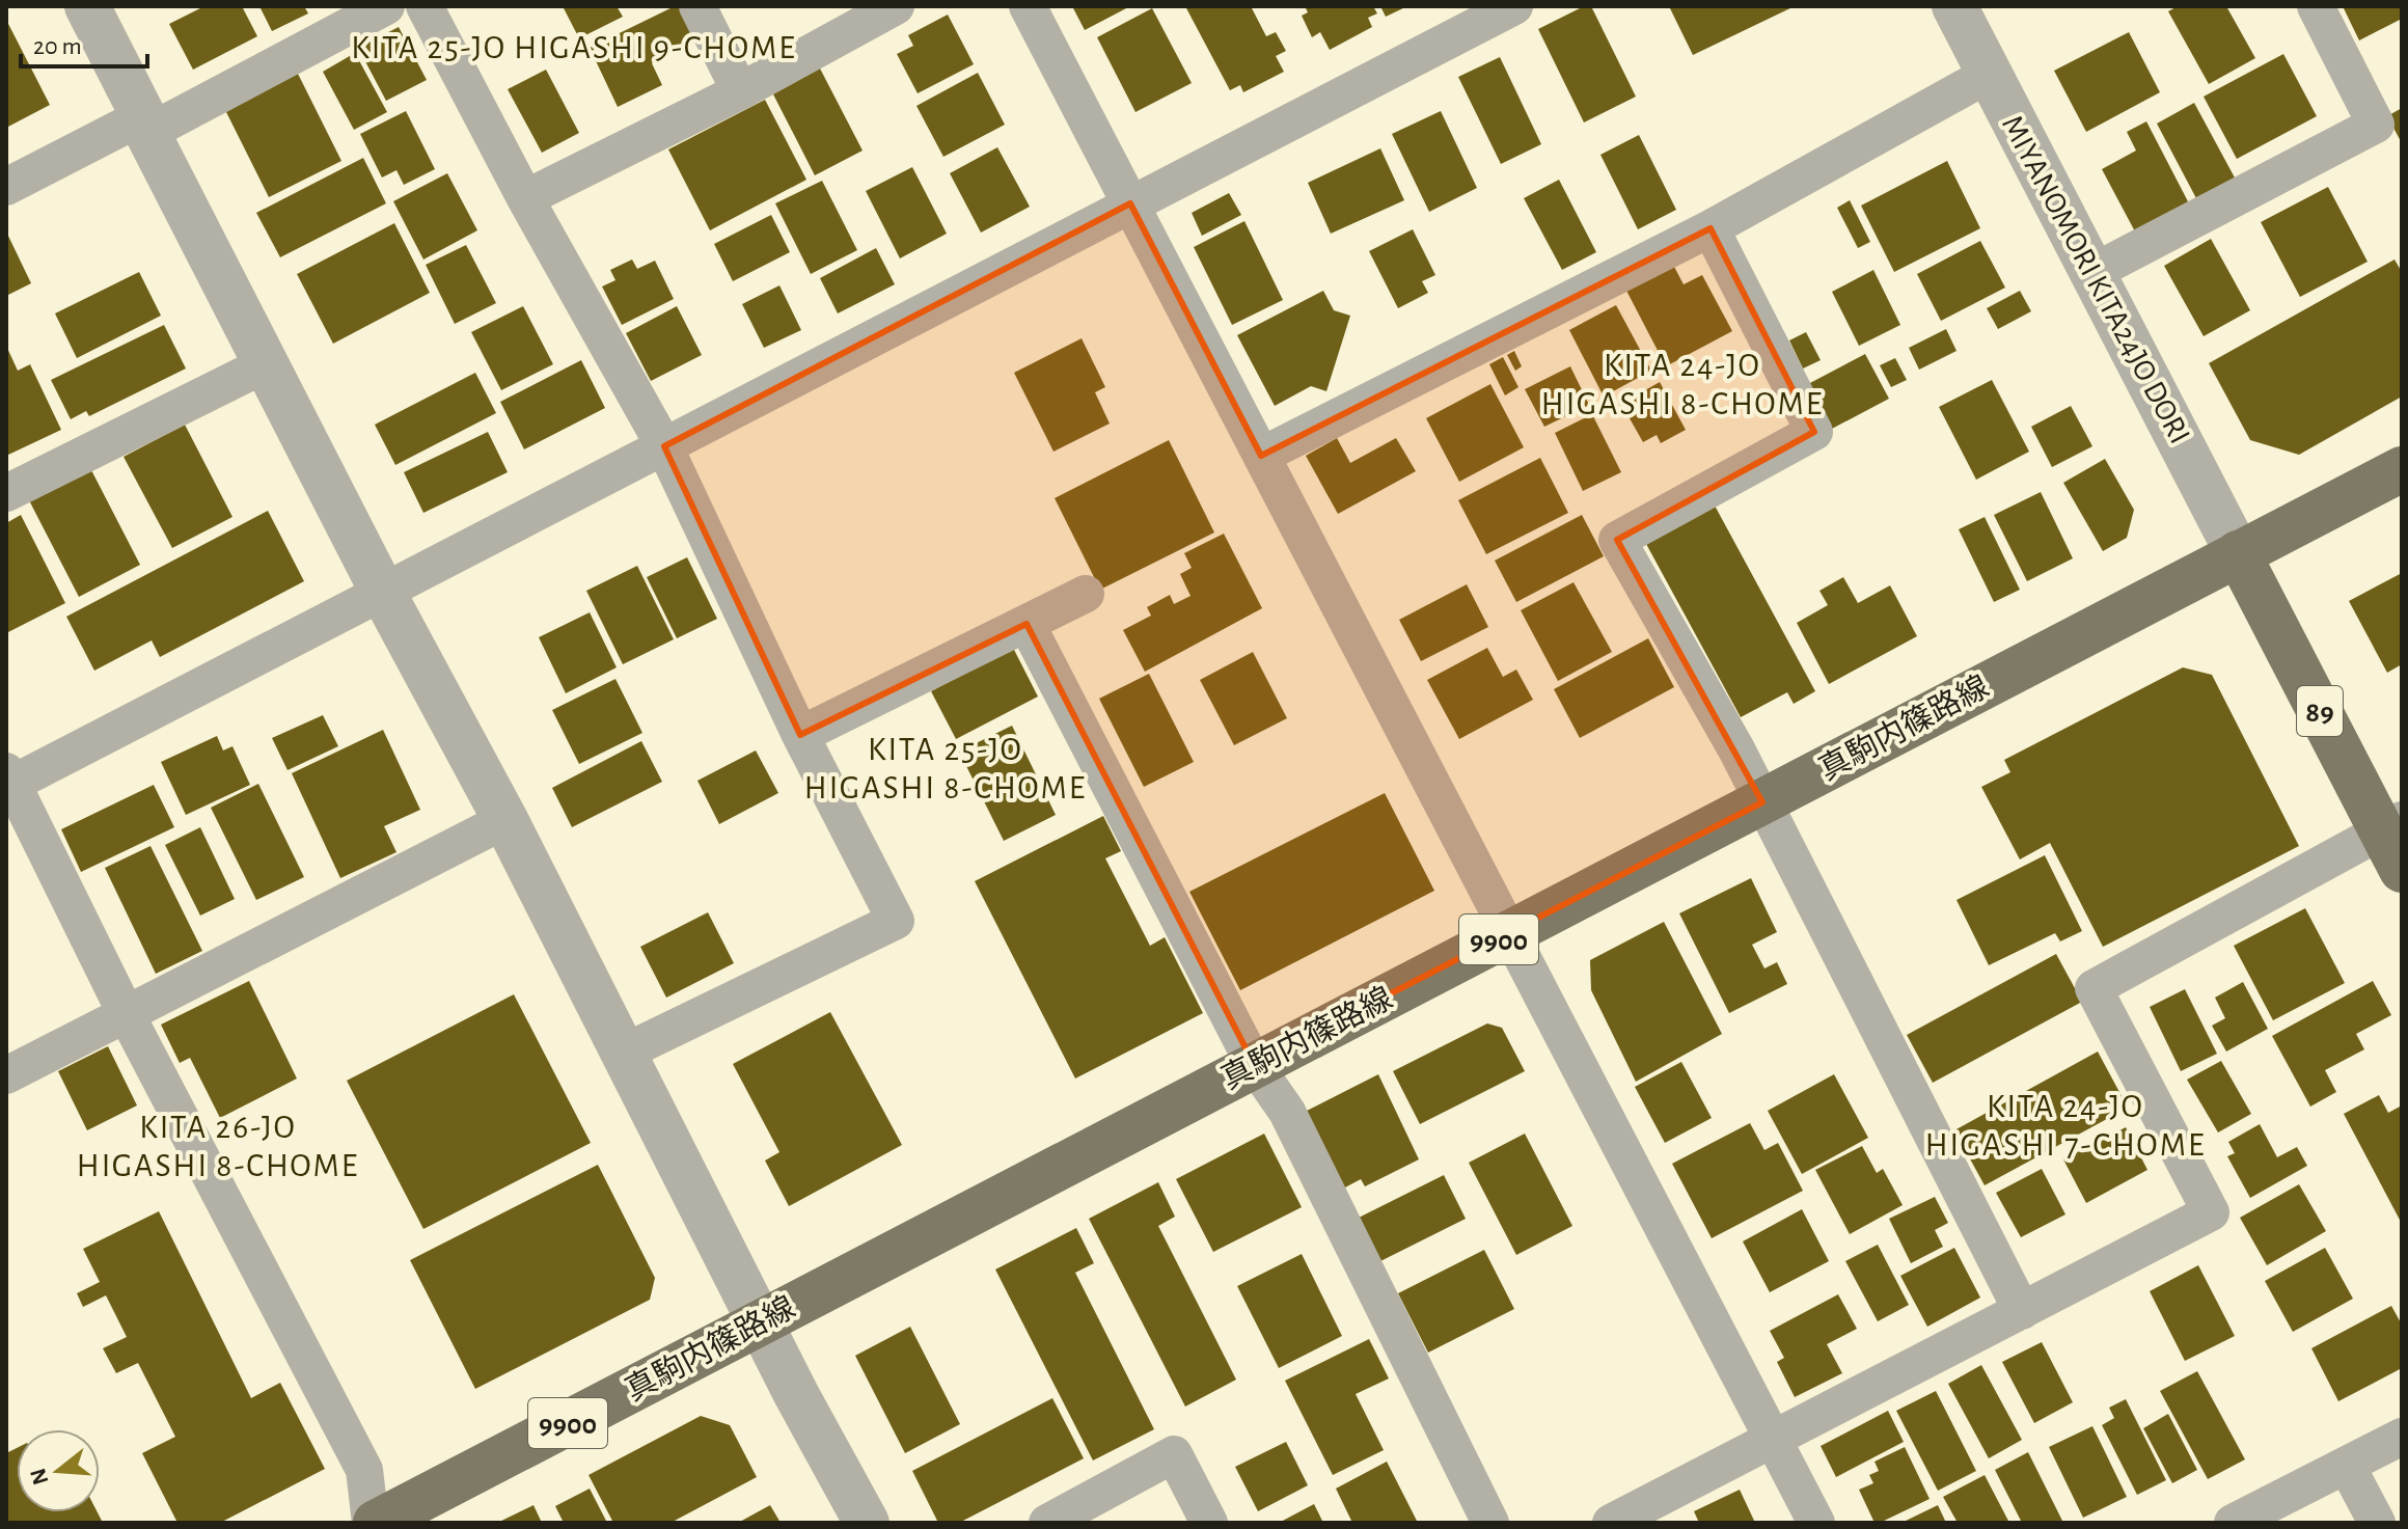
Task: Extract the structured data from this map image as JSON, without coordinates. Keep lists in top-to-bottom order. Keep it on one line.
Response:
{"streets":{"main road":["89","真駒内篠路線","9900"],"street":["MIYANOMORI KITA24JO DORI"]},"crossings":[["MIYANOMORI KITA24JO DORI","89"],["MIYANOMORI KITA24JO DORI","真駒内篠路線"],["89","真駒内篠路線"]],"districts":["KITA 25-JO HIGASHI 9-CHOME","KITA 24-JO HIGASHI 8-CHOME","KITA 25-JO HIGASHI 8-CHOME","KITA 24-JO HIGASHI 7-CHOME","KITA 26-JO HIGASHI 8-CHOME"],"scale_bar":"20 m","north":"left"}
